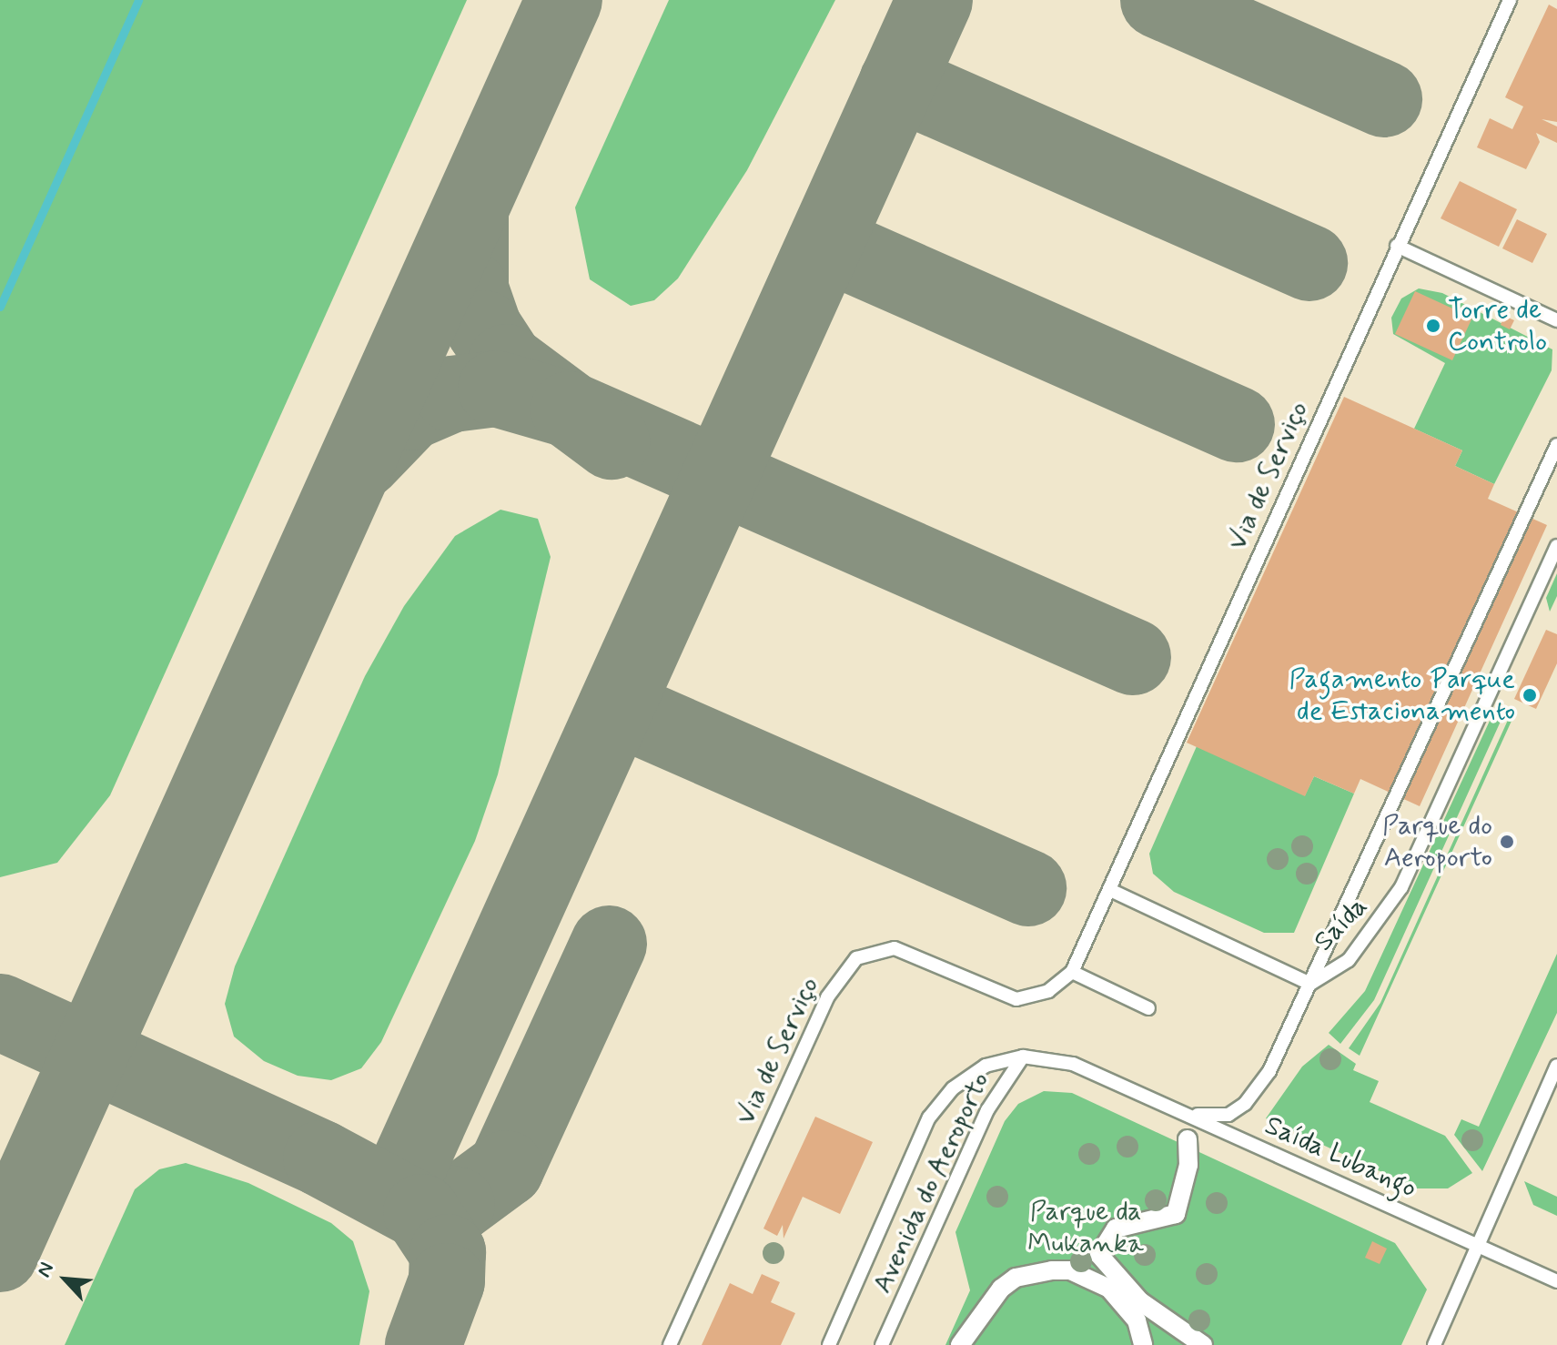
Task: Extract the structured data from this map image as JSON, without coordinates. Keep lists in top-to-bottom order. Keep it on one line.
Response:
{"streets":{"lane":["Via de Serviço","Saída","Saída Lubango","Avenida do Aeroporto"]},"crossings":[["Saída","Saída Lubango"],["Saída Lubango","Avenida do Aeroporto"]],"parks":["Parque da Mukanka"],"places":["Torre de Controlo","Pagamento Parque de Estacionamento","Parque do Aeroporto"],"north":"top left"}
